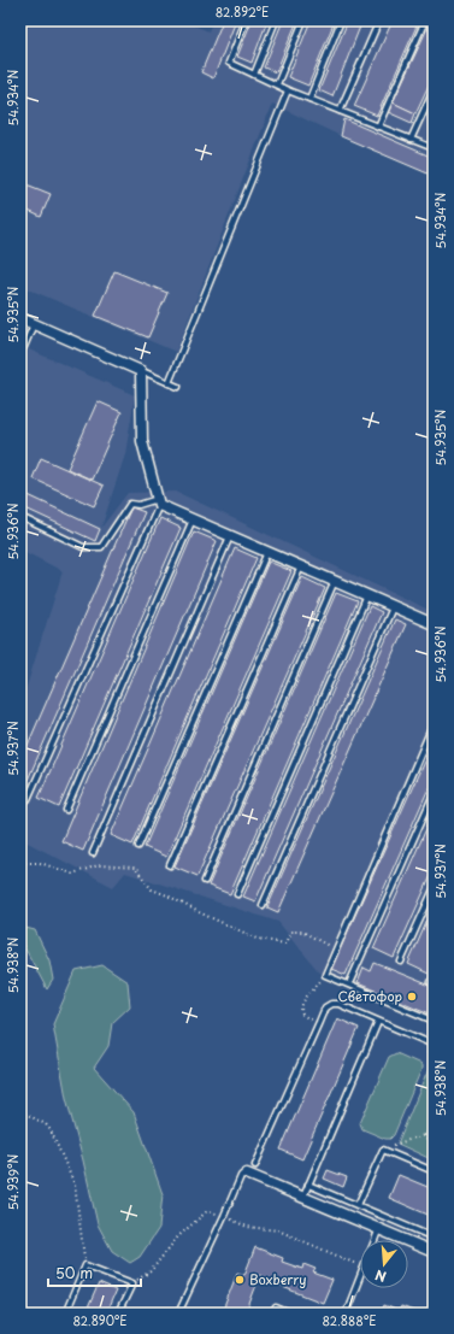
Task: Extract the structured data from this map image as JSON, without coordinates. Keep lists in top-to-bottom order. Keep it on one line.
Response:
{"places":["Светофор","Boxberry"],"scale_bar":"50 m","north":"bottom","coordinates":["82.892°E","54.934°N","54.935°N","54.936°N","54.937°N","54.938°N","54.939°N","82.890°E","82.888°E"]}
